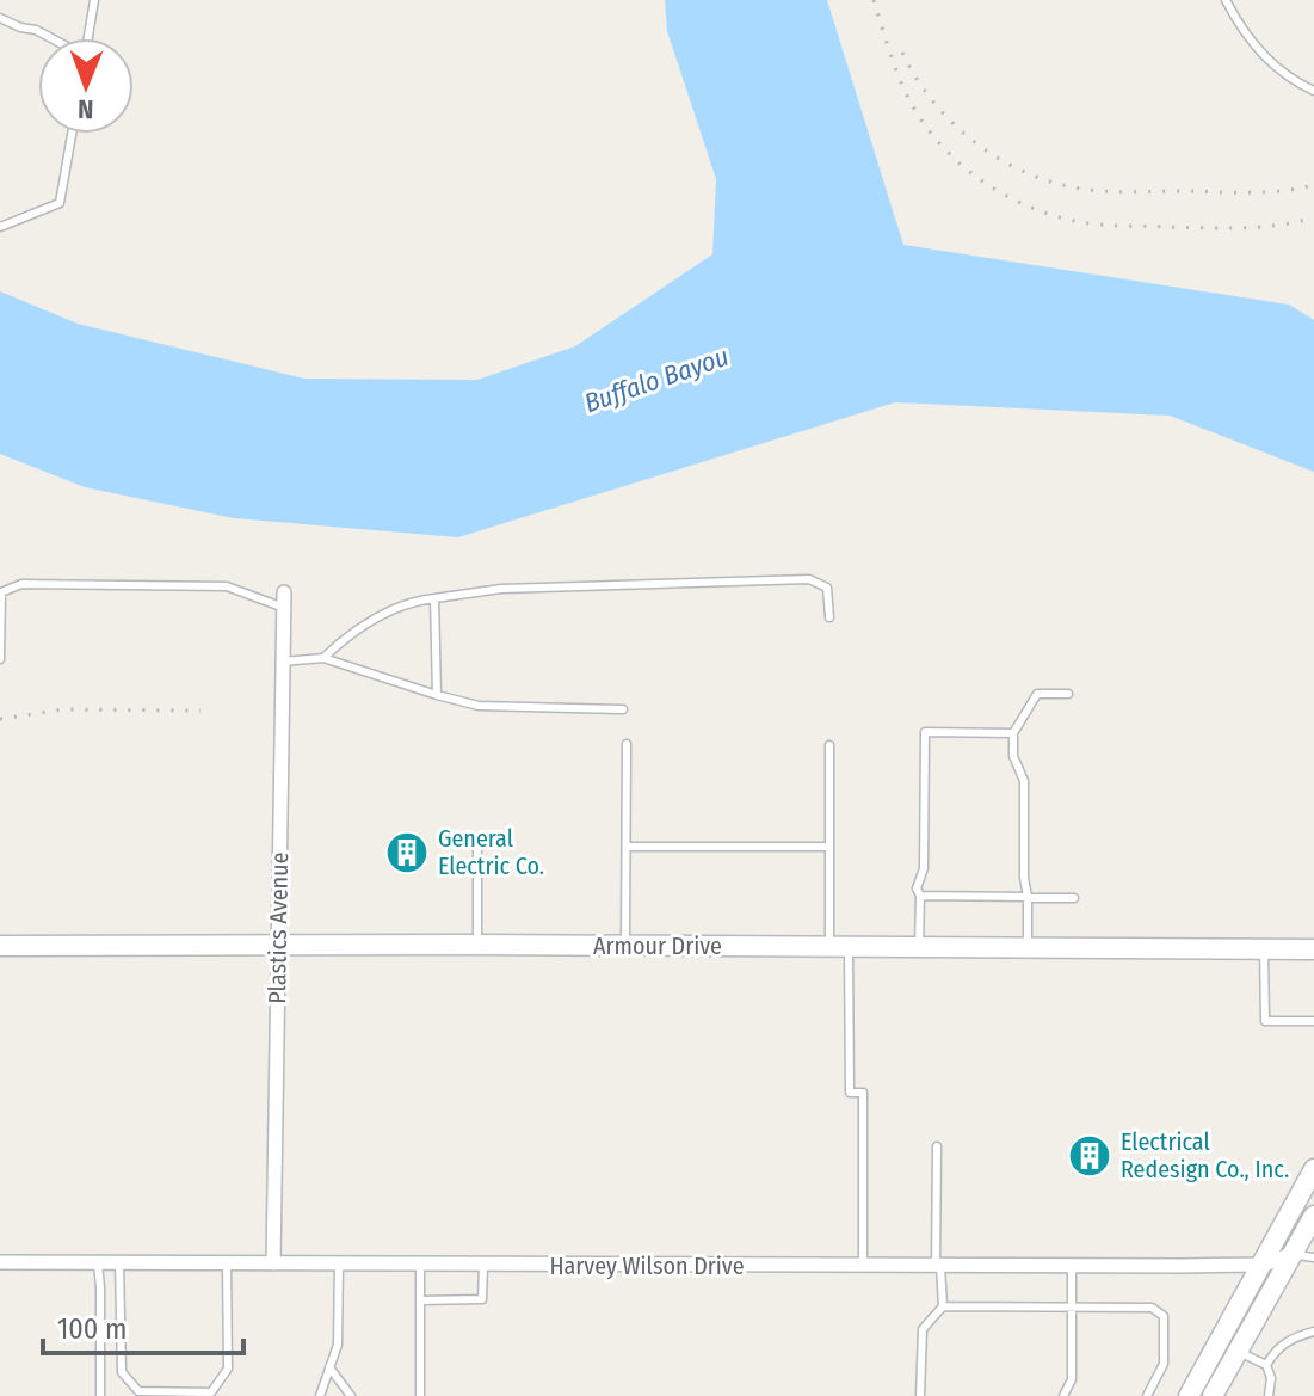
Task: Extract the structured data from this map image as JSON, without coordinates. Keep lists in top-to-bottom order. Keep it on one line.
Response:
{"streets":{"street":["Plastics Avenue","Armour Drive","Harvey Wilson Drive"]},"crossings":[["Plastics Avenue","Armour Drive"],["Plastics Avenue","Harvey Wilson Drive"]],"water":["Buffalo Bayou"],"places":{"building":["General Electric Co.","Electrical Redesign Co., Inc."]},"scale_bar":"100 m","north":"bottom"}
